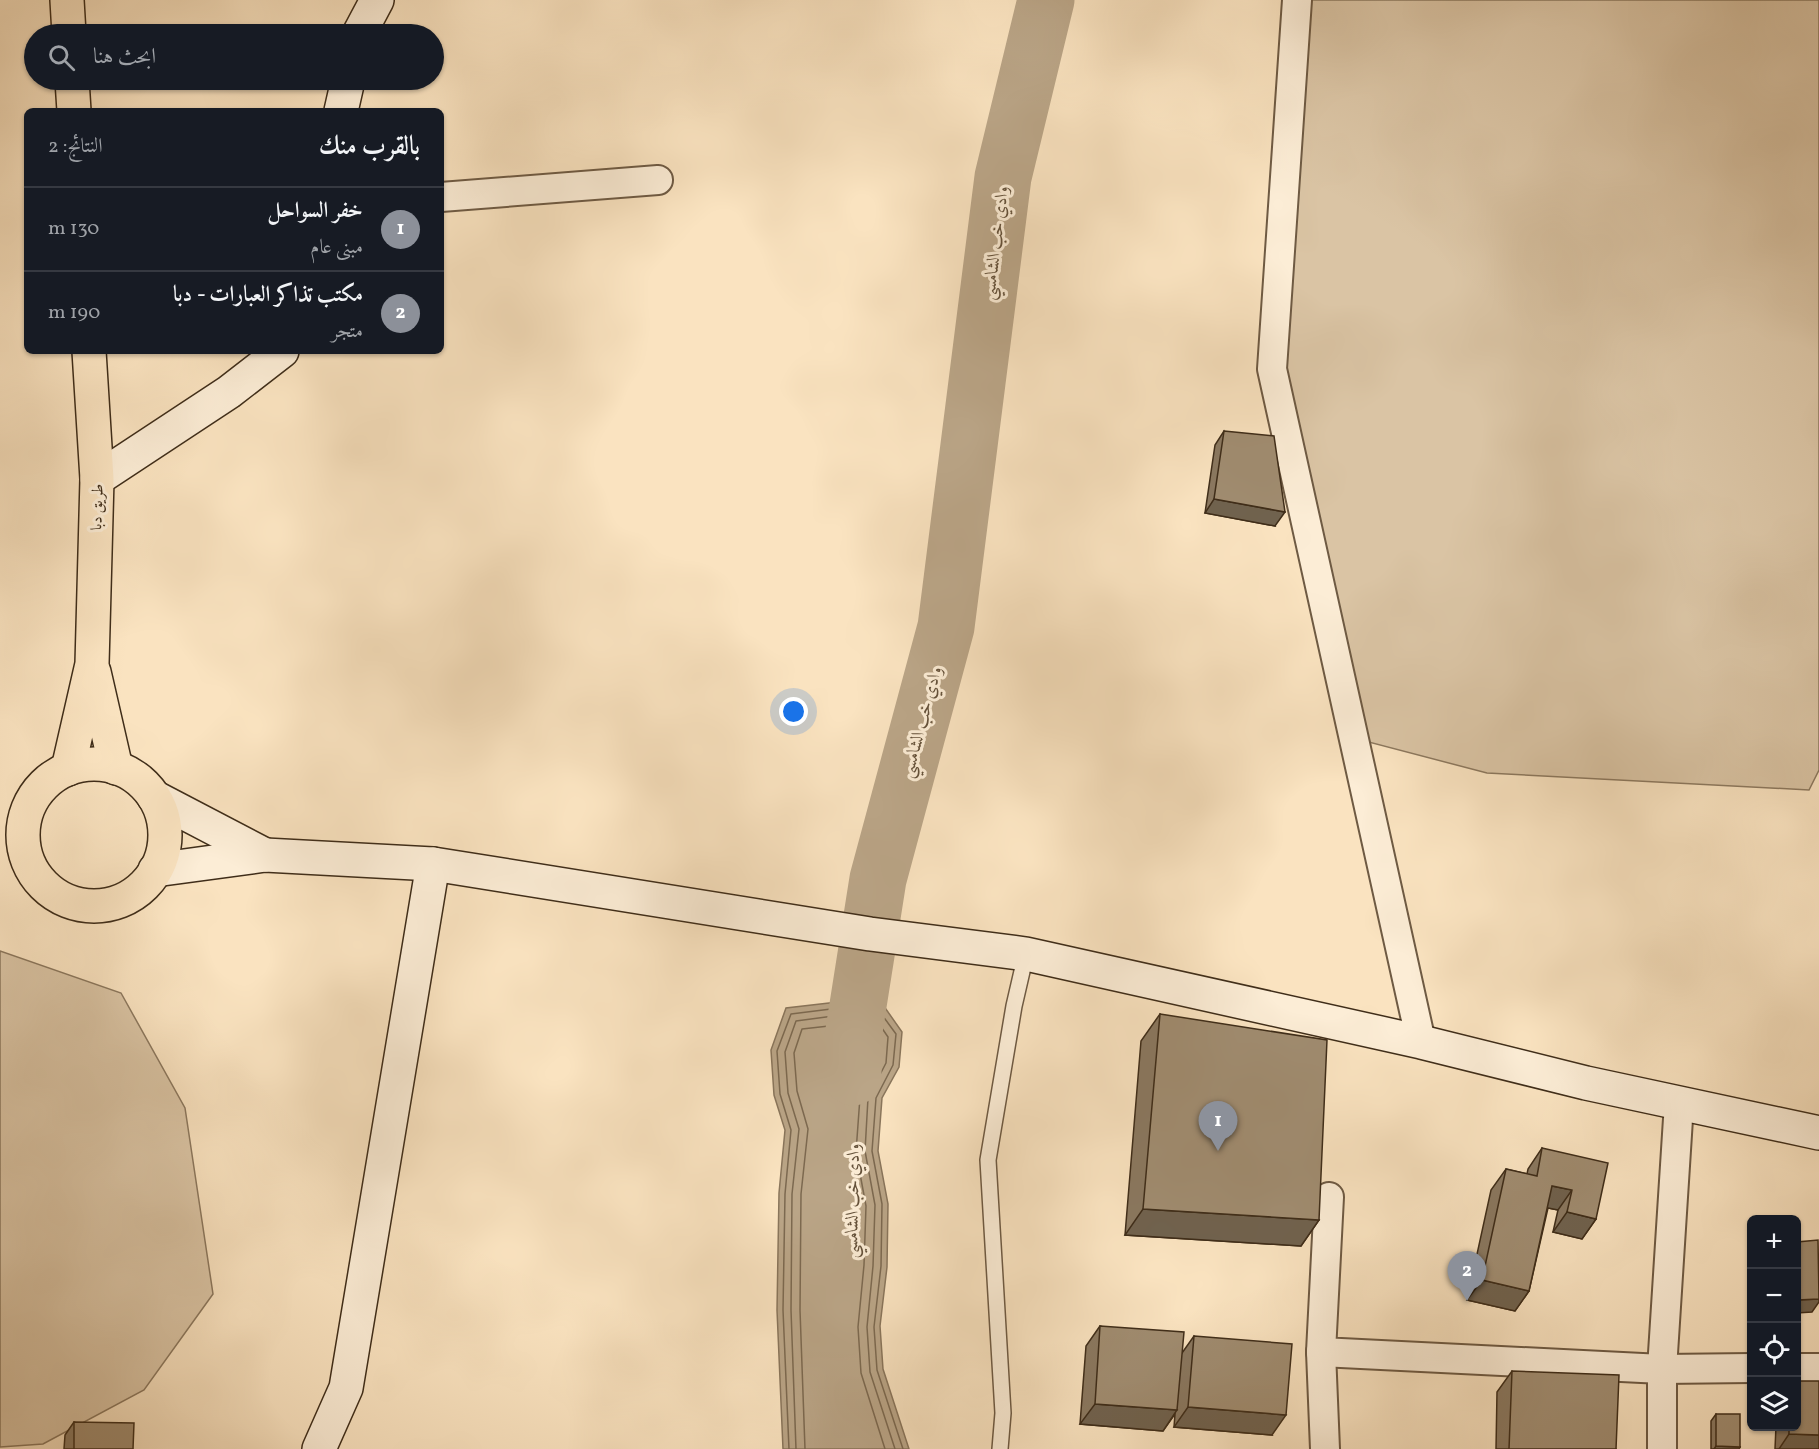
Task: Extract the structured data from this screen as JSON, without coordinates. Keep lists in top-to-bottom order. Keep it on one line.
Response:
{"streets":{"main road":["طريق دبا"]},"water":["وادي خب الشامسي"],"page":{"search":"ابحث هنا","heading":["بالقرب منك","النتائج: 2"],"list":[{"mark":"1","name":"خفر السواحل","note":"مبنى عام","value":"130 m"},{"mark":"2","name":"مكتب تذاكر العبارات - دبا","note":"متجر","value":"190 m"}],"pins":["1","2"],"map_buttons":["+","−"]}}
